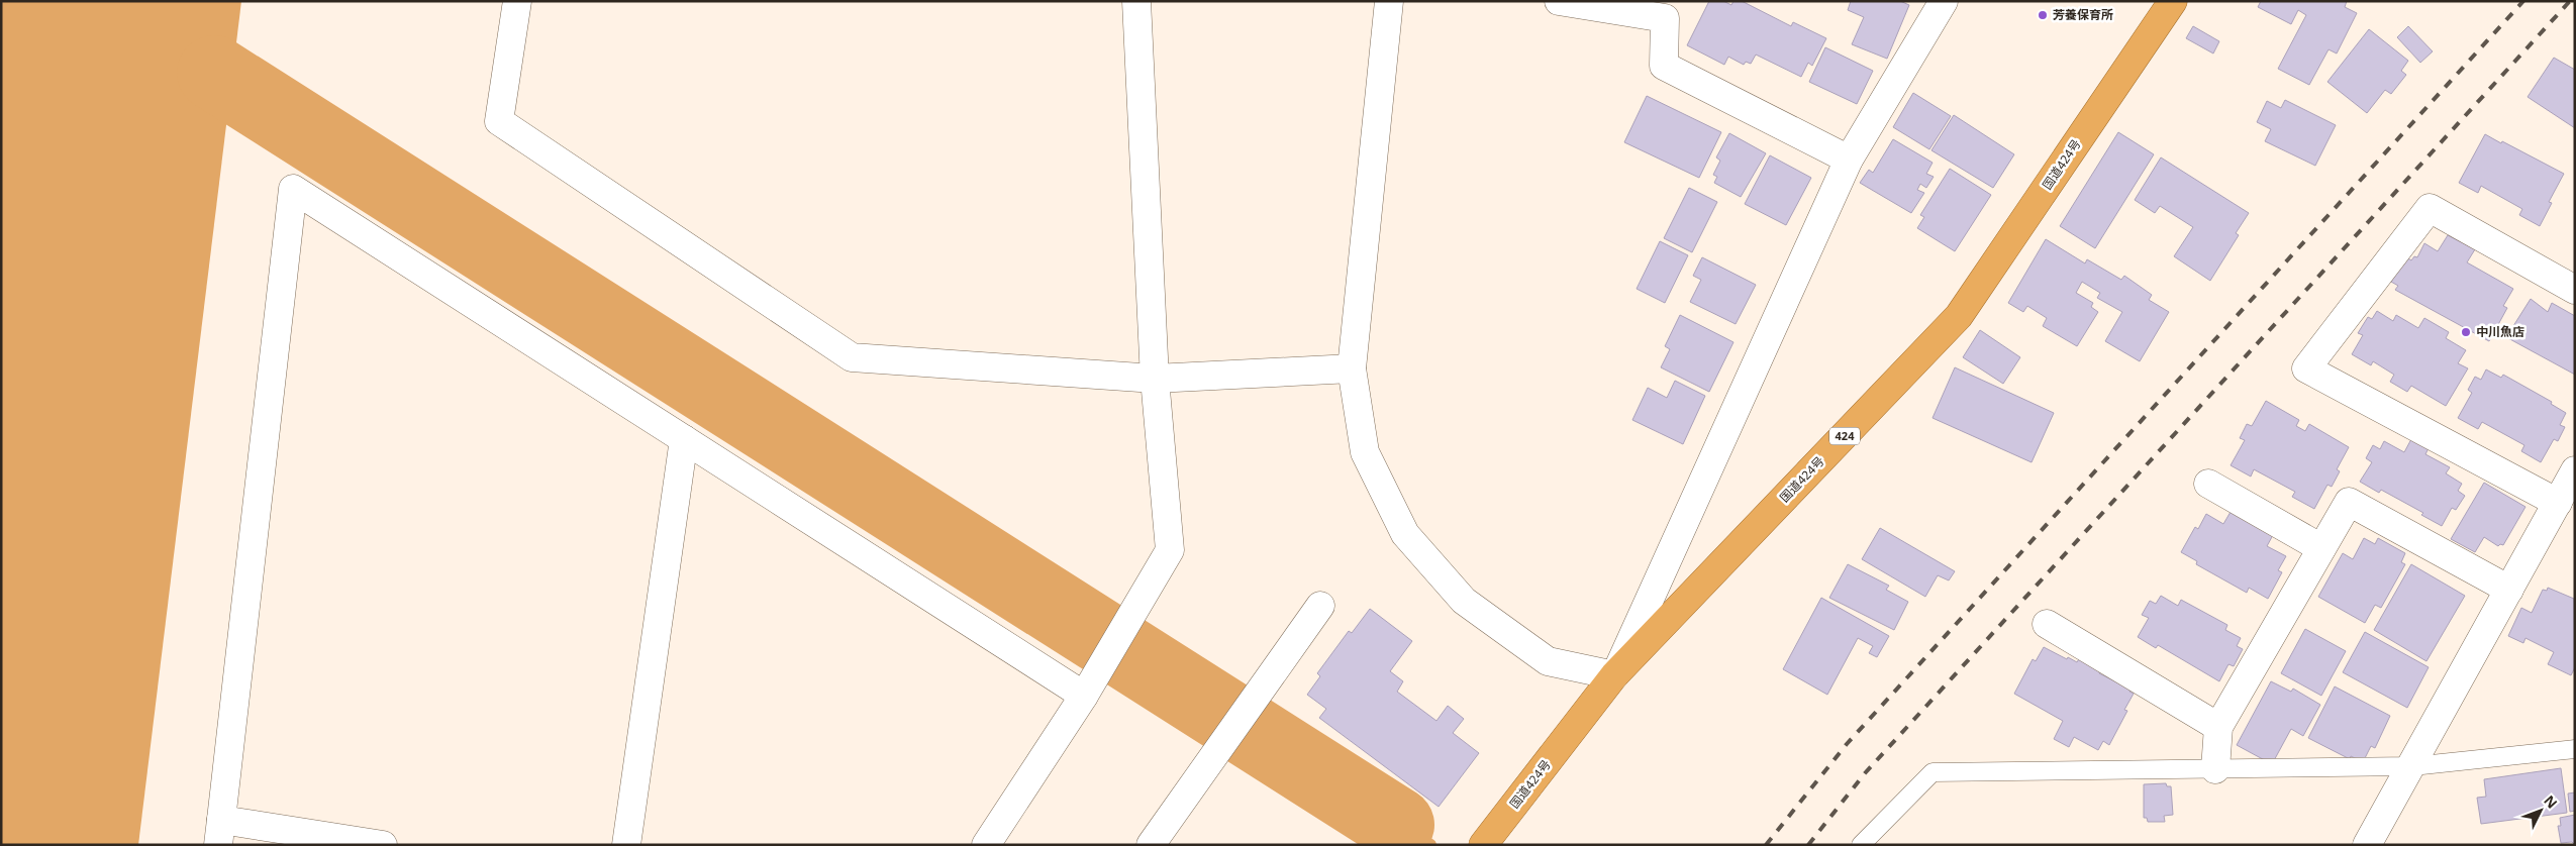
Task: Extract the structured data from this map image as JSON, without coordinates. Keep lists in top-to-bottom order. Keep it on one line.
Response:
{"streets":{"highway":["国道424号","424"]},"places":["芳養保育所","中川魚店"],"north":"top right"}
